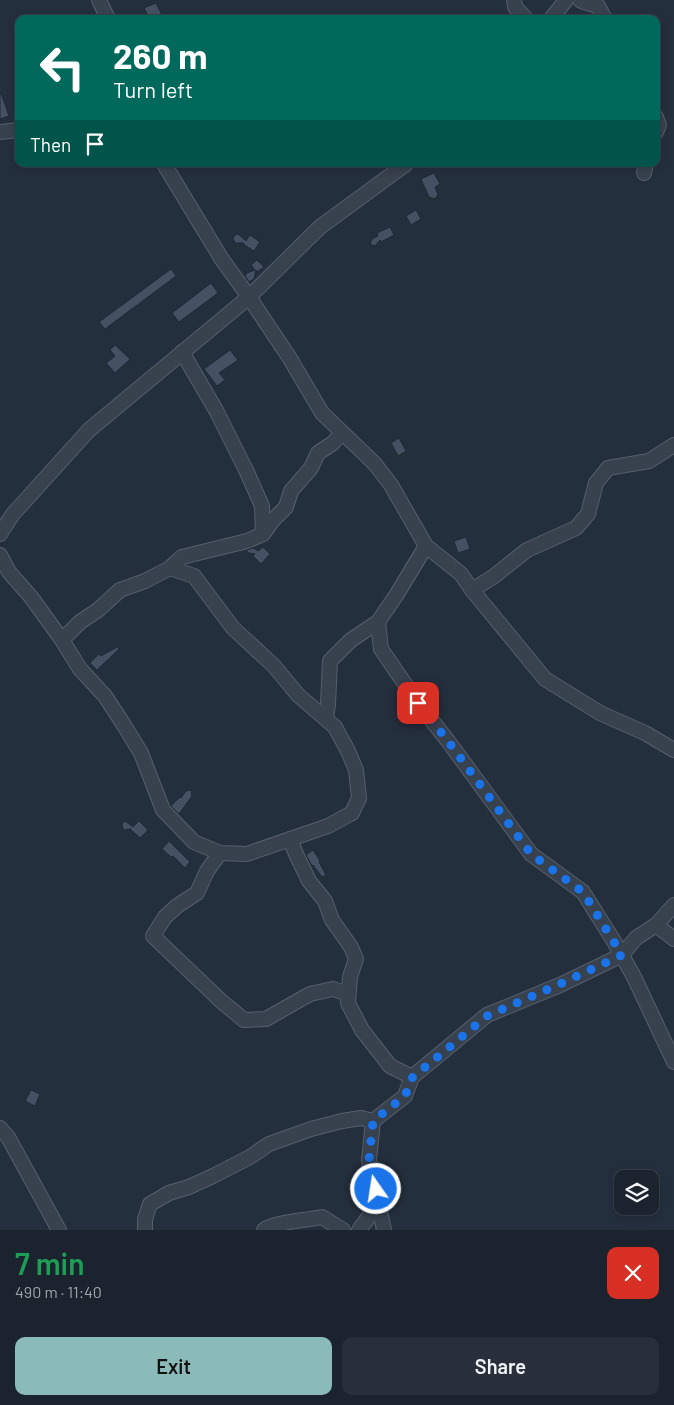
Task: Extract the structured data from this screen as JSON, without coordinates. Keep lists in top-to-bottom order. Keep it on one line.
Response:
{"page":{"turn":["260 m","Turn left"],"then":"Then","heading":["7 min","490 m · 11:40"],"buttons":["Exit","Share"]}}
